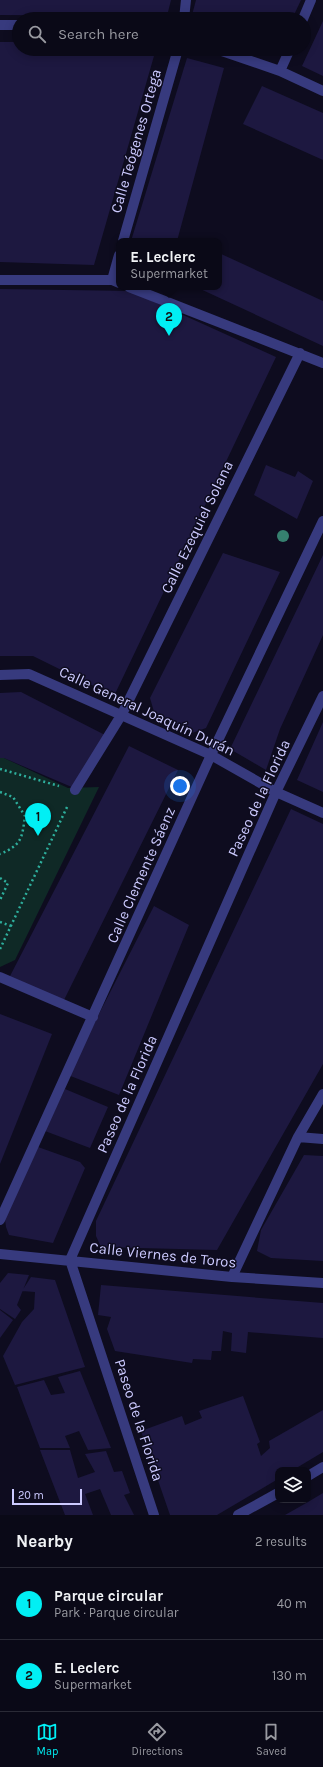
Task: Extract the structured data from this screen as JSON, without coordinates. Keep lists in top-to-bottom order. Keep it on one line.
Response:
{"streets":{"street":["Calle Teógenes Ortega","Calle Ezequiel Solana","Calle General Joaquín Durán","Paseo de la Florida","Calle Clemente Sáenz","Calle Viernes de Toros"]},"crossings":[["Calle Ezequiel Solana","Calle General Joaquín Durán"],["Calle General Joaquín Durán","Paseo de la Florida"],["Calle General Joaquín Durán","Calle Clemente Sáenz"],["Paseo de la Florida","Calle Viernes de Toros"]],"scale_bar":"20 m","page":{"search":"Search here","popup":["E. Leclerc","Supermarket"],"pins":["2","1"],"scale":"20 m","heading":["Nearby","2 results"],"list":[{"mark":"1","name":"Parque circular","note":"Park · Parque circular","value":"40 m"},{"mark":"2","name":"E. Leclerc","note":"Supermarket","value":"130 m"}],"nav":["Map","Directions","Saved"]}}
